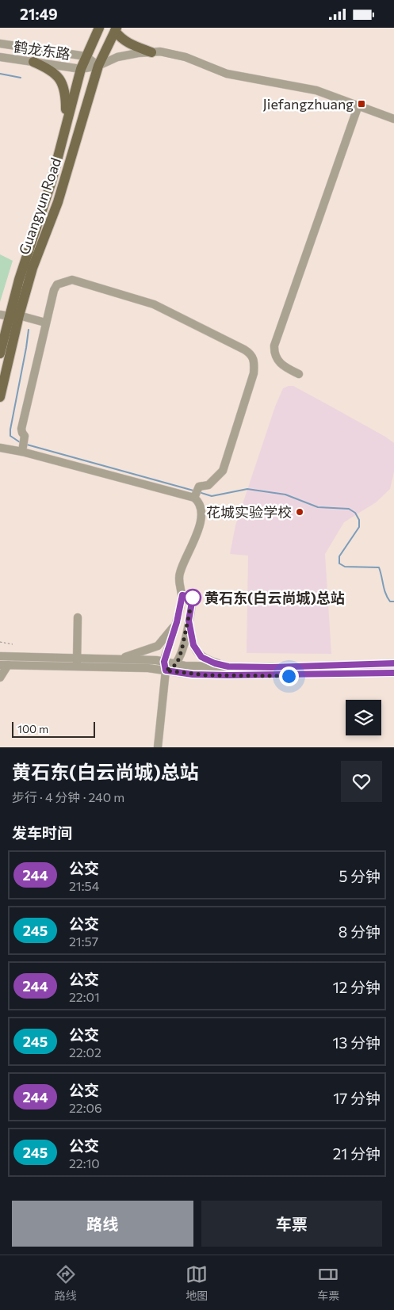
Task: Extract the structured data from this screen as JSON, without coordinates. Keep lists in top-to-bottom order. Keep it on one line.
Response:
{"streets":{"main road":["Guangyun Road"],"street":["鹤龙东路"]},"crossings":[["鹤龙东路","Guangyun Road"]],"places":{"transit":["Jiefangzhuang"],"other":["花城实验学校","黄石东(白云尚城)总站"]},"lines":["bus line 244"],"scale_bar":"100 m","page":{"status":"21:49","scale":"100 m","heading":[["黄石东(白云尚城)总站","步行 · 4 分钟 · 240 m"],"发车时间"],"list":[{"mark":"244","name":"公交","note":"21:54","value":"5 分钟"},{"mark":"245","name":"公交","note":"21:57","value":"8 分钟"},{"mark":"244","name":"公交","note":"22:01","value":"12 分钟"},{"mark":"245","name":"公交","note":"22:02","value":"13 分钟"},{"mark":"244","name":"公交","note":"22:06","value":"17 分钟"},{"mark":"245","name":"公交","note":"22:10","value":"21 分钟"}],"buttons":["路线","车票"],"tabs":["路线","地图","车票"]}}
